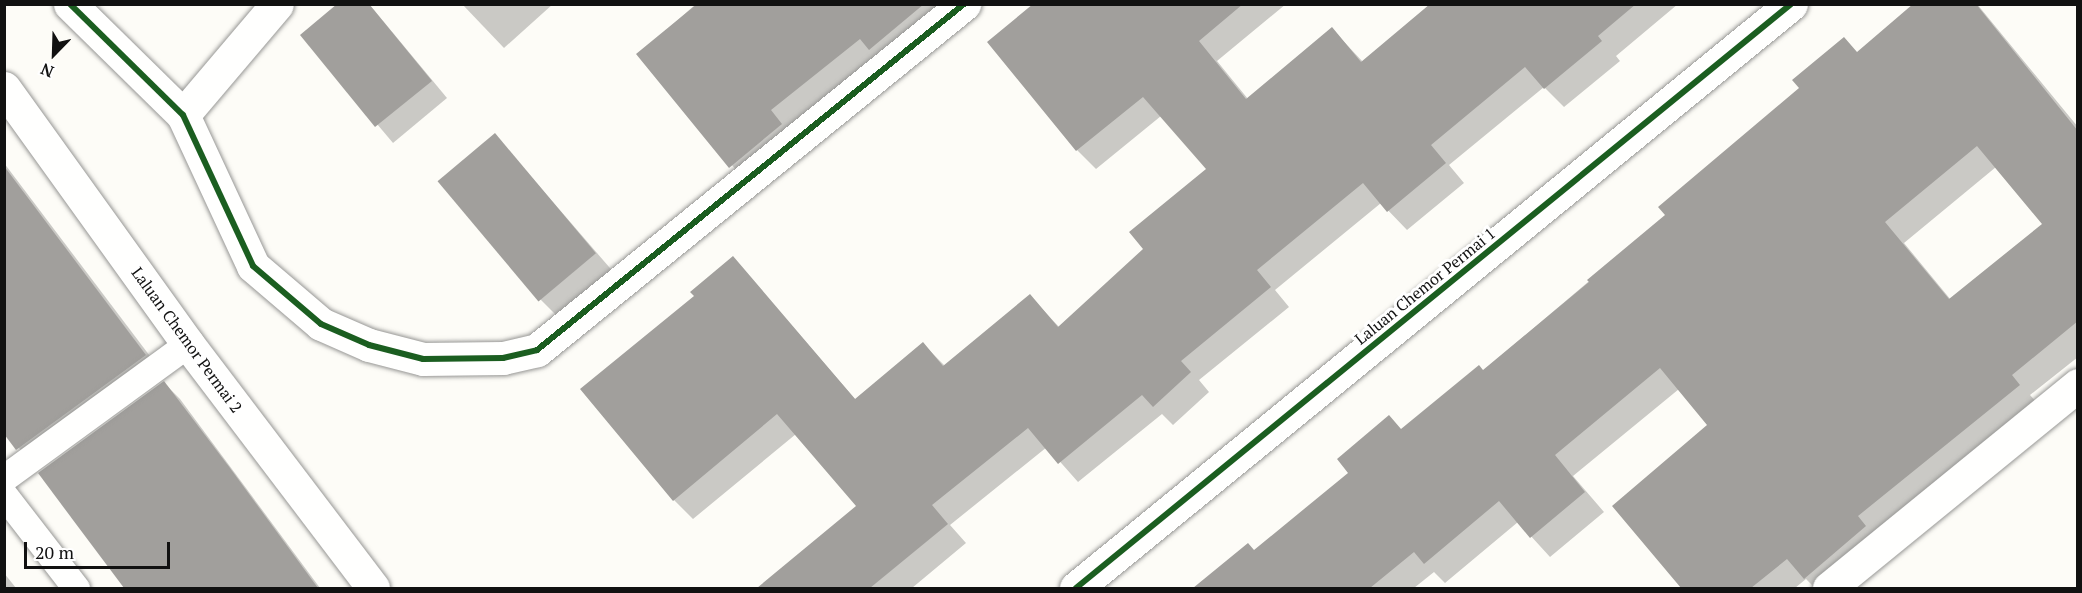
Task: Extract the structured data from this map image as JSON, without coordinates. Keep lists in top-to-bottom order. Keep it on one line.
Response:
{"streets":{"street":["Laluan Chemor Permai 1","Laluan Chemor Permai 2"]},"scale_bar":"20 m","north":"bottom left"}
